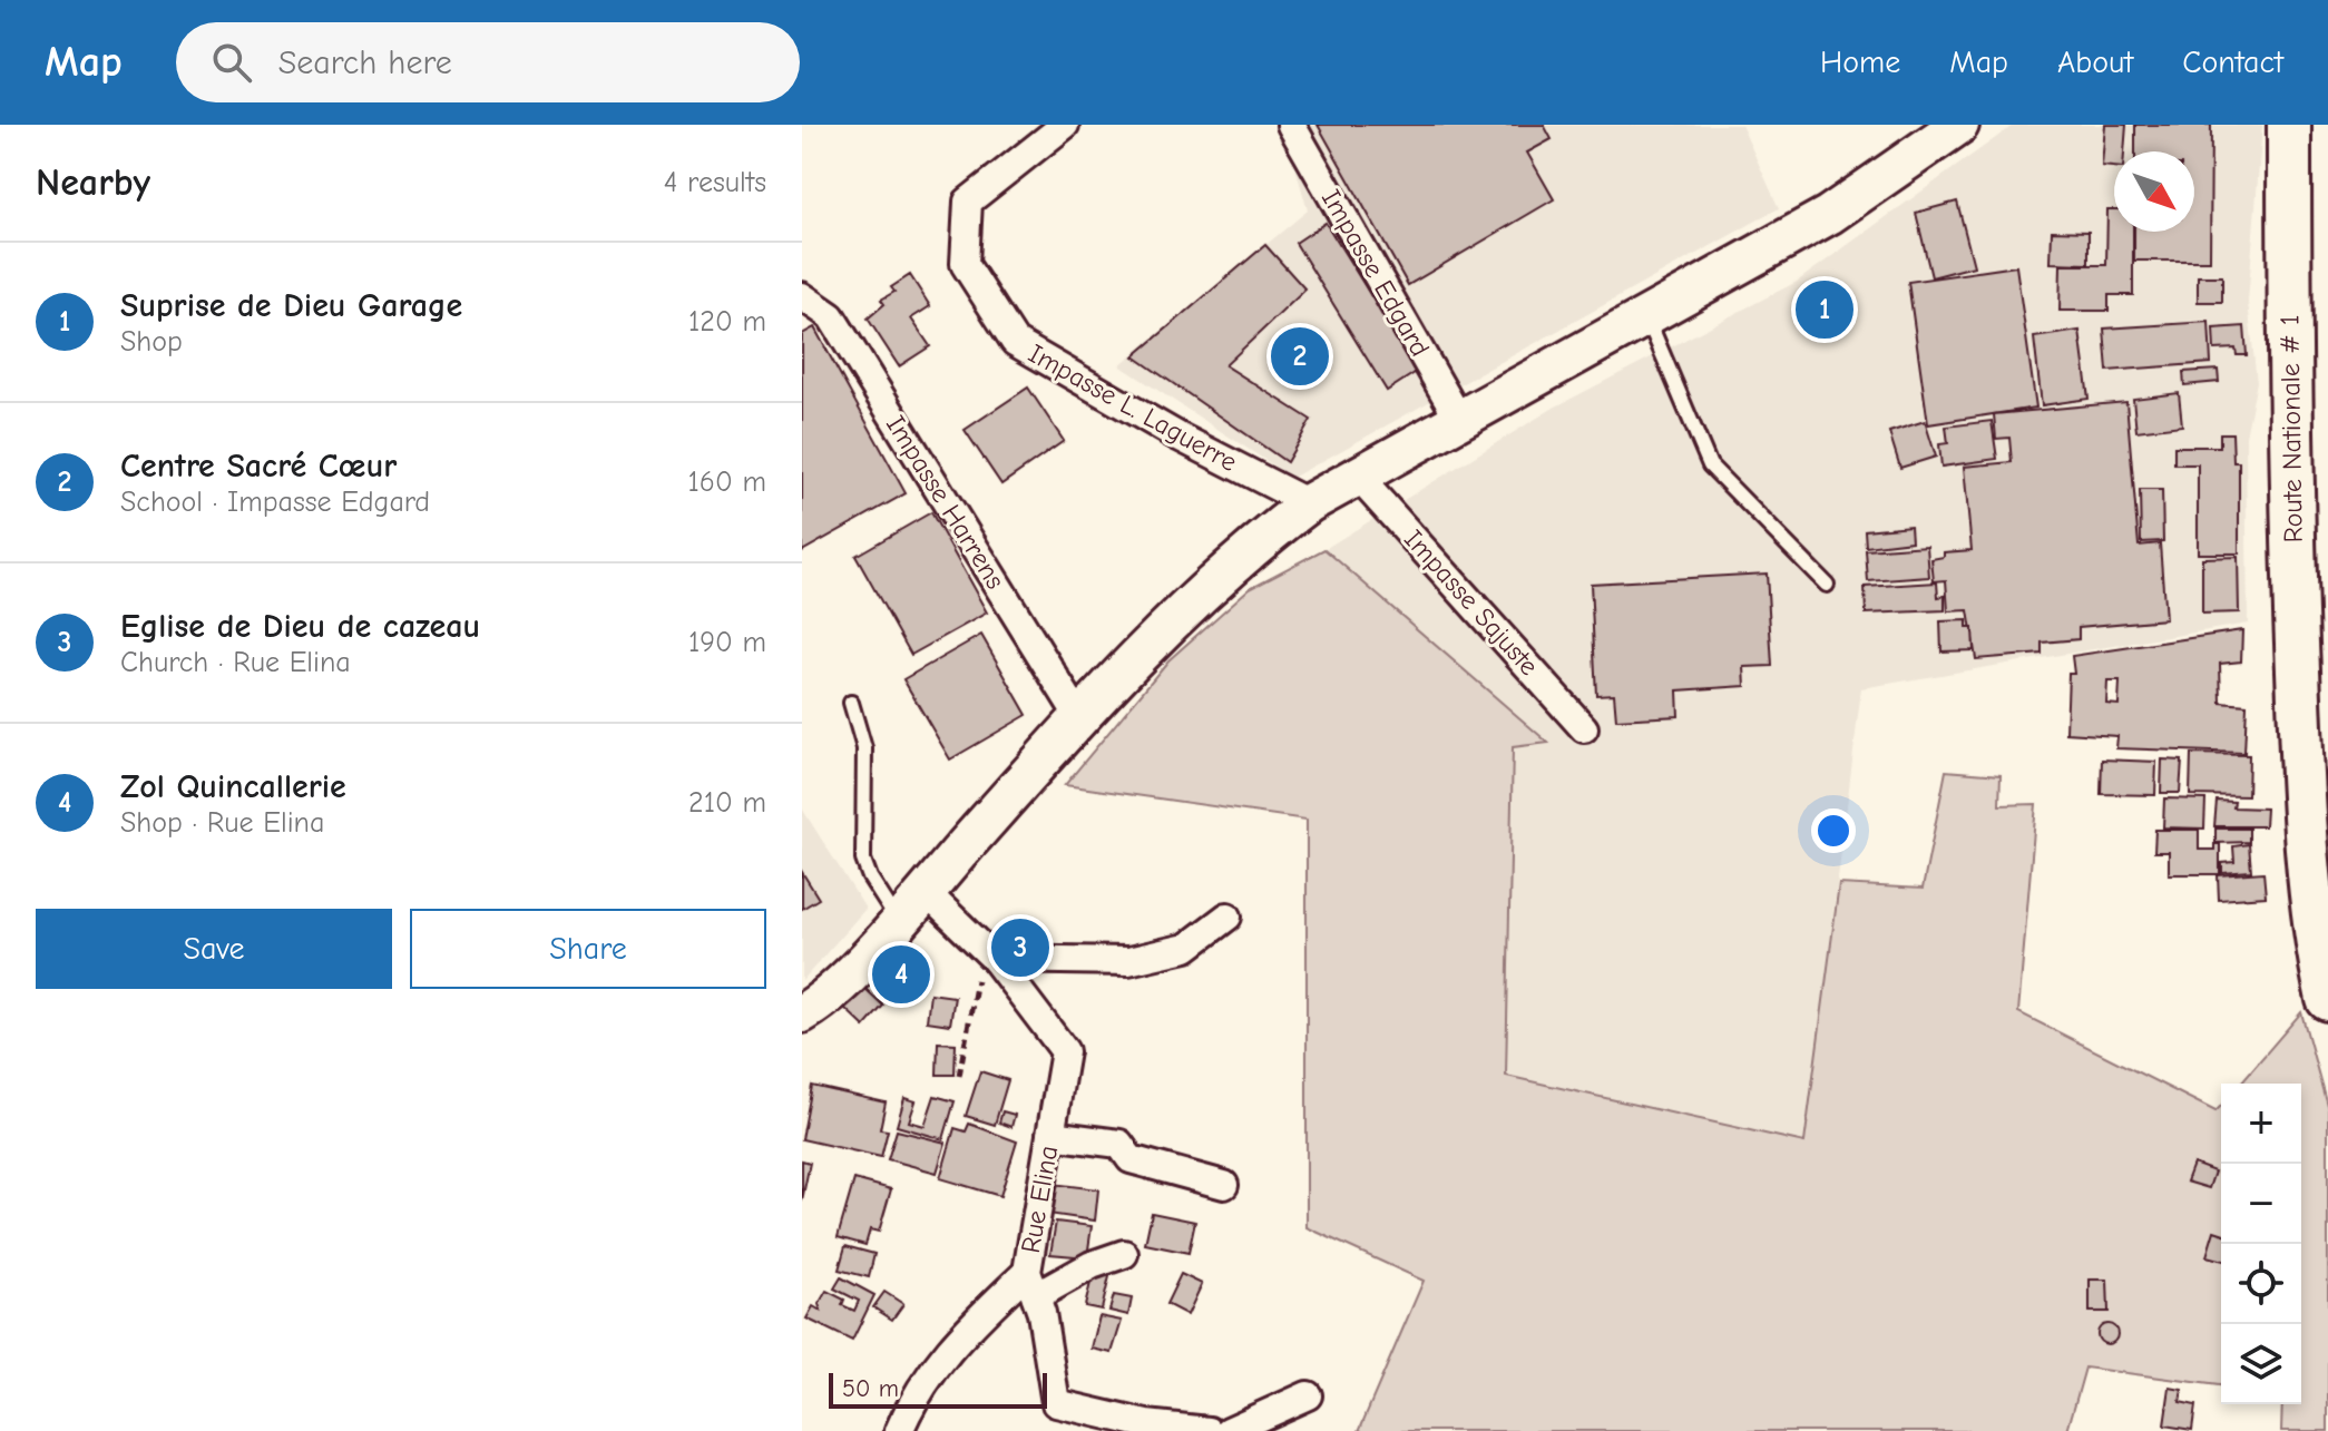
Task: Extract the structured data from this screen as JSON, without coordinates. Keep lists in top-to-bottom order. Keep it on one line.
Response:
{"streets":{"main road":["Route Nationale # 1"],"street":["Impasse Edgard","Impasse L. Laguerre","Impasse Harrens","Impasse Sajuste","Rue Elina"]},"scale_bar":"50 m","north":"bottom right","page":{"header":"Map","search":"Search here","nav":["Home","Map","About","Contact"],"heading":["Nearby","4 results"],"list":[{"mark":"1","name":"Suprise de Dieu Garage","note":"Shop","value":"120 m"},{"mark":"2","name":"Centre Sacré Cœur","note":"School · Impasse Edgard","value":"160 m"},{"mark":"3","name":"Eglise de Dieu de cazeau","note":"Church · Rue Elina","value":"190 m"},{"mark":"4","name":"Zol Quincallerie","note":"Shop · Rue Elina","value":"210 m"}],"pins":["1","2","3","4"],"buttons":["Save","Share"],"map_buttons":["+","−"],"scale":"50 m"}}
